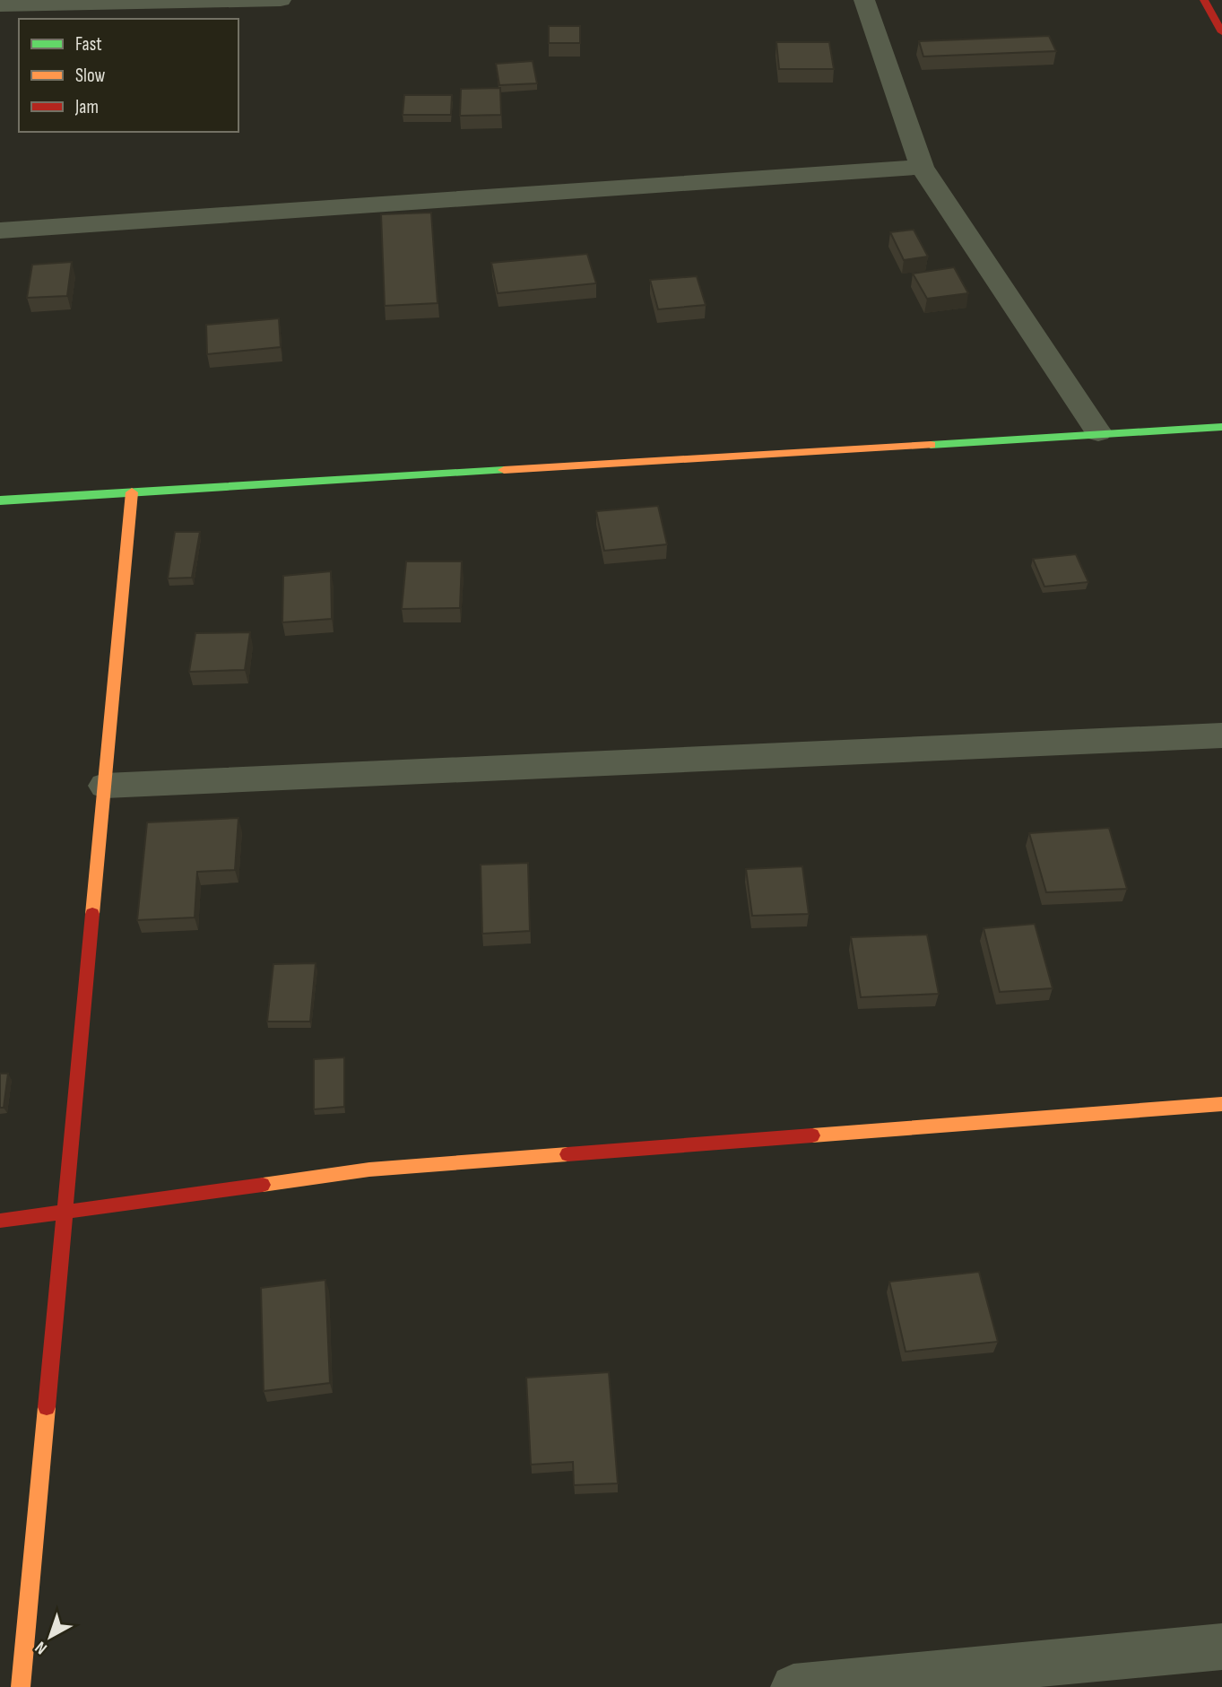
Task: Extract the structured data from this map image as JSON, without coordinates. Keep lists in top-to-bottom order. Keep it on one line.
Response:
{"legend":["Fast","Slow","Jam"],"north":"bottom left"}
